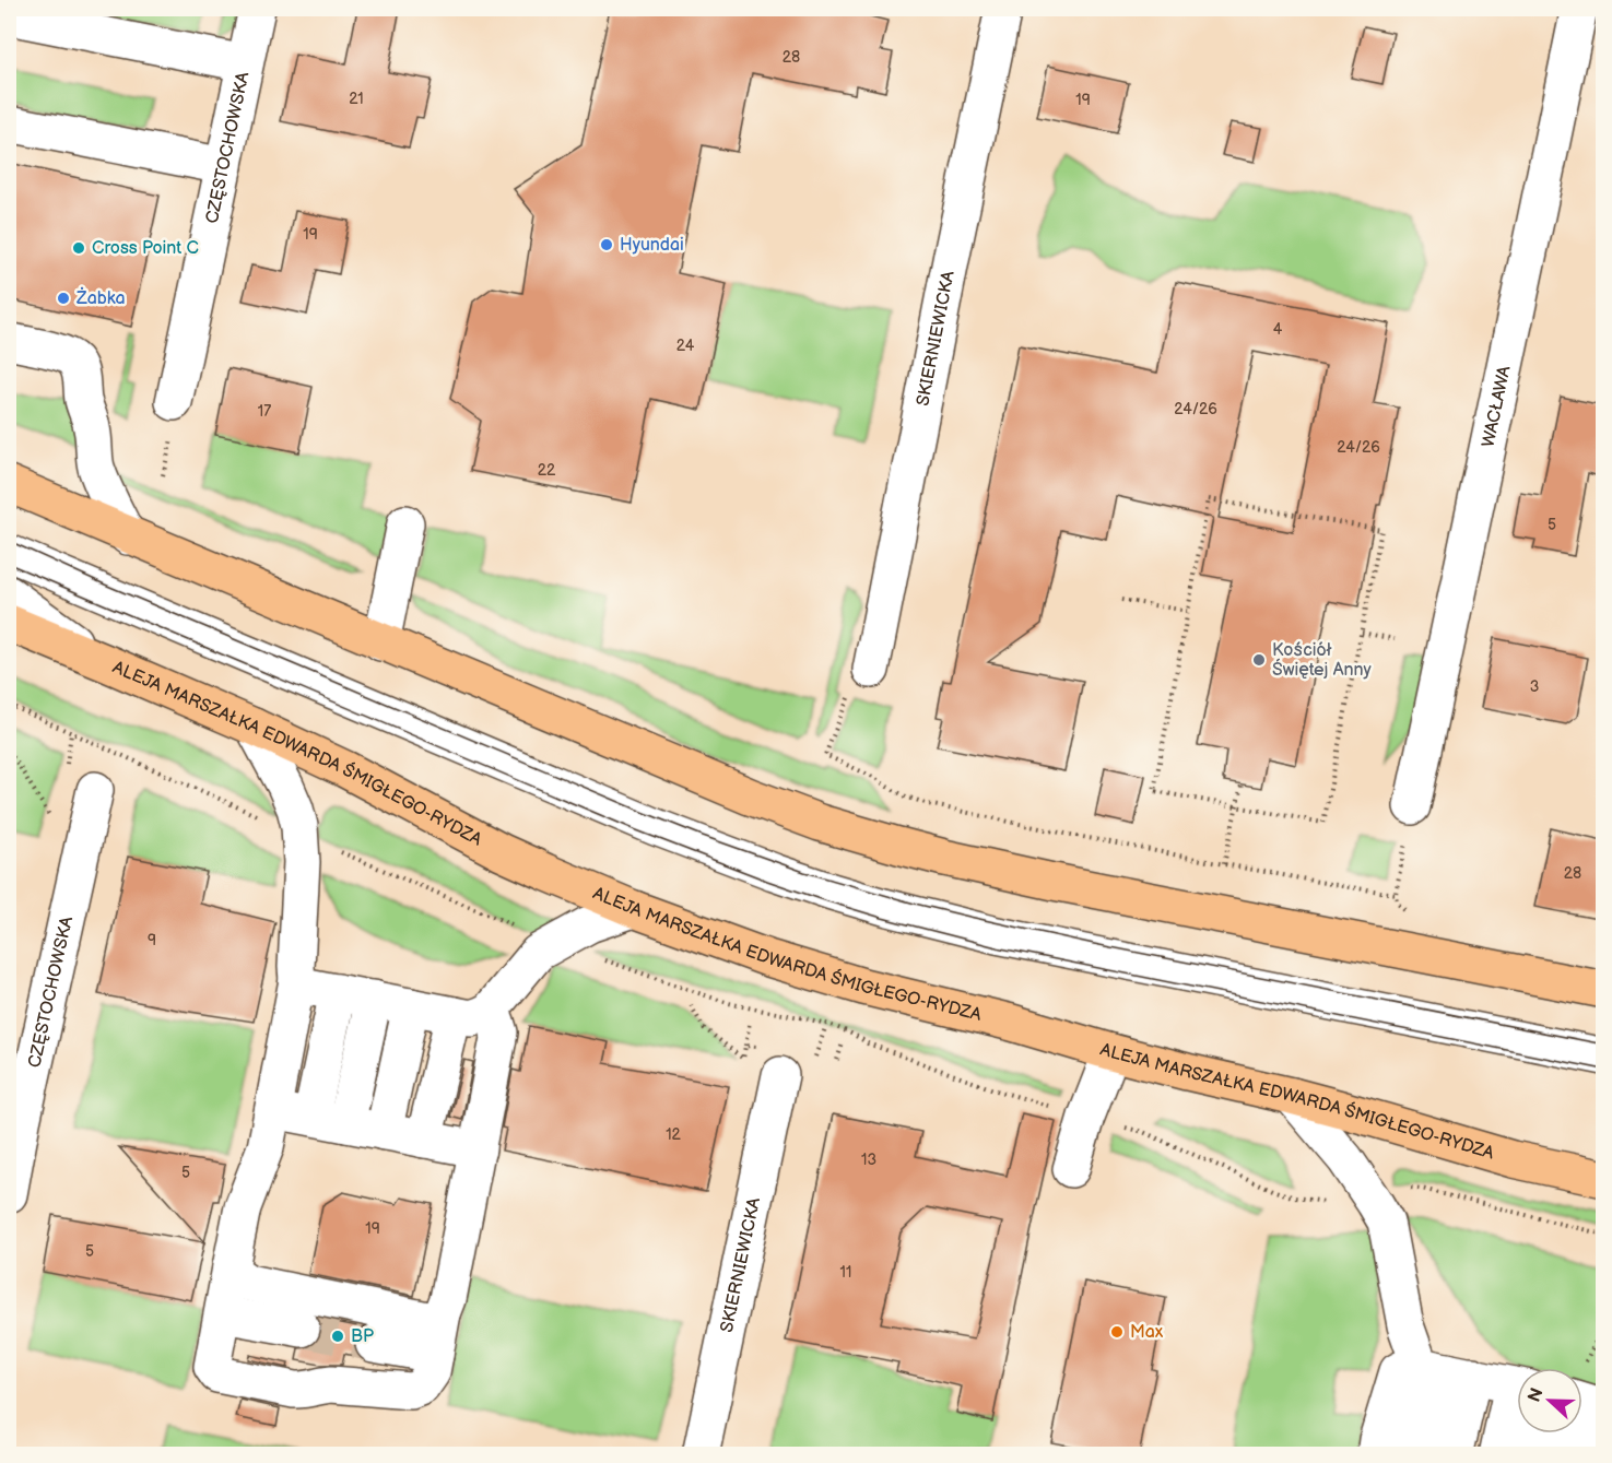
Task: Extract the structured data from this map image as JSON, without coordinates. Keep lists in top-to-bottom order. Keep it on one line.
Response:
{"streets":{"main road":["ALEJA MARSZAŁKA EDWARDA ŚMIGŁEGO-RYDZA"],"street":["CZĘSTOCHOWSKA","SKIERNIEWICKA","WACŁAWA"]},"places":["Hyundai","Cross Point C","Żabka","Kościół Świętej Anny","Max","BP"],"house_numbers":["28","21","19","19","4","24","24/26","17","24/26","22","5","3","28","9","12","13","5","19","5","11"],"north":"left"}
